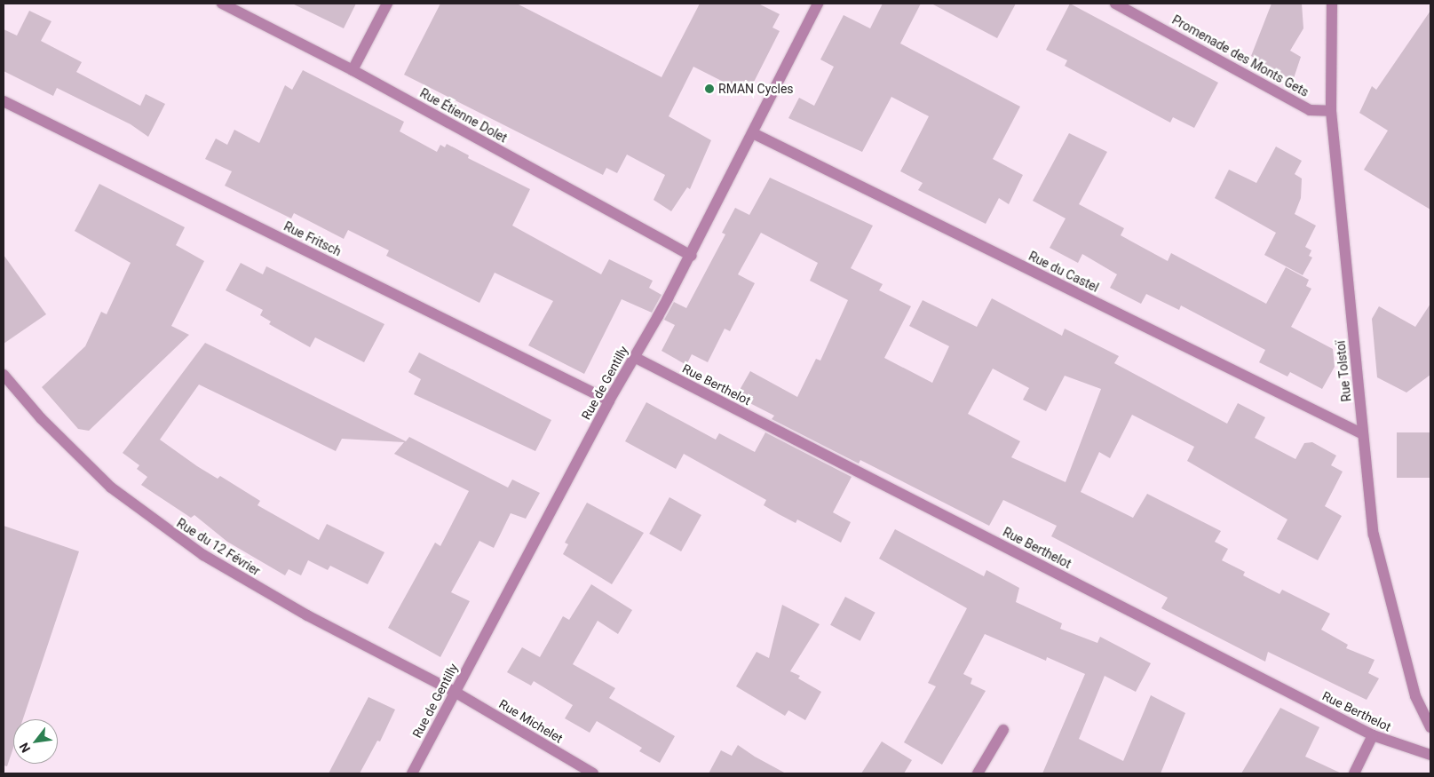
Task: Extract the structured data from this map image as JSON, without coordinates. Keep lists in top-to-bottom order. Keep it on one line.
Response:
{"streets":{"street":["Promenade des Monts Gets","Rue Étienne Dolet","Rue Fritsch","Rue du Castel","Rue Tolstoï","Rue de Gentilly","Rue Berthelot","Rue du 12 Février","Rue Michelet"]},"crossings":[["Promenade des Monts Gets","Rue Tolstoï"],["Rue Étienne Dolet","Rue de Gentilly"],["Rue Fritsch","Rue de Gentilly"],["Rue du Castel","Rue Tolstoï"],["Rue du Castel","Rue de Gentilly"],["Rue de Gentilly","Rue Berthelot"],["Rue de Gentilly","Rue du 12 Février"],["Rue de Gentilly","Rue Michelet"],["Rue du 12 Février","Rue Michelet"]],"places":["RMAN Cycles"],"north":"bottom left"}
